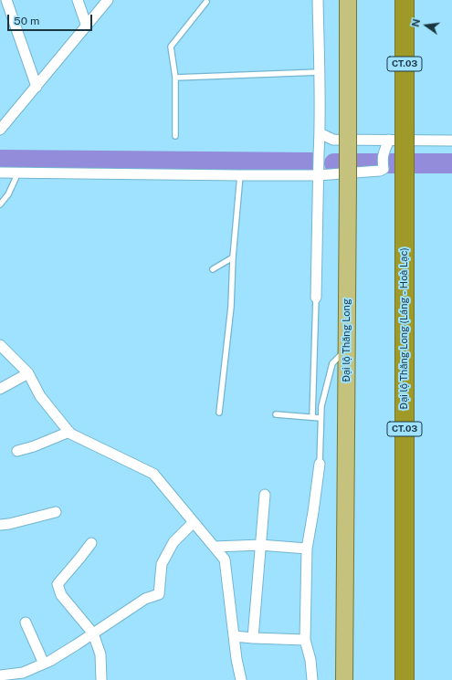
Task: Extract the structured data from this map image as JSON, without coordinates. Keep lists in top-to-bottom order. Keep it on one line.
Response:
{"streets":{"highway":["CT.03","Đại lộ Thăng Long (Láng - Hoà Lạc)"],"main road":["Đại lộ Thăng Long"]},"scale_bar":"50 m","north":"left"}
